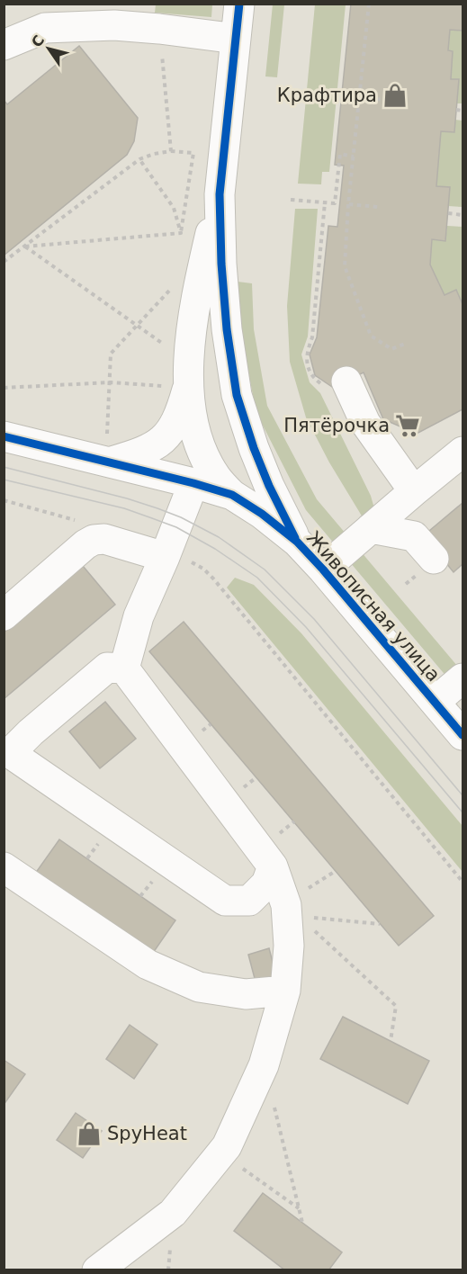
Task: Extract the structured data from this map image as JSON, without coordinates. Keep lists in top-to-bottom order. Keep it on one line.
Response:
{"streets":{"street":["Живописная улица"]},"places":{"shop":["Крафтира","SpyHeat"],"supermarket":["Пятёрочка"]},"north":"top left"}
